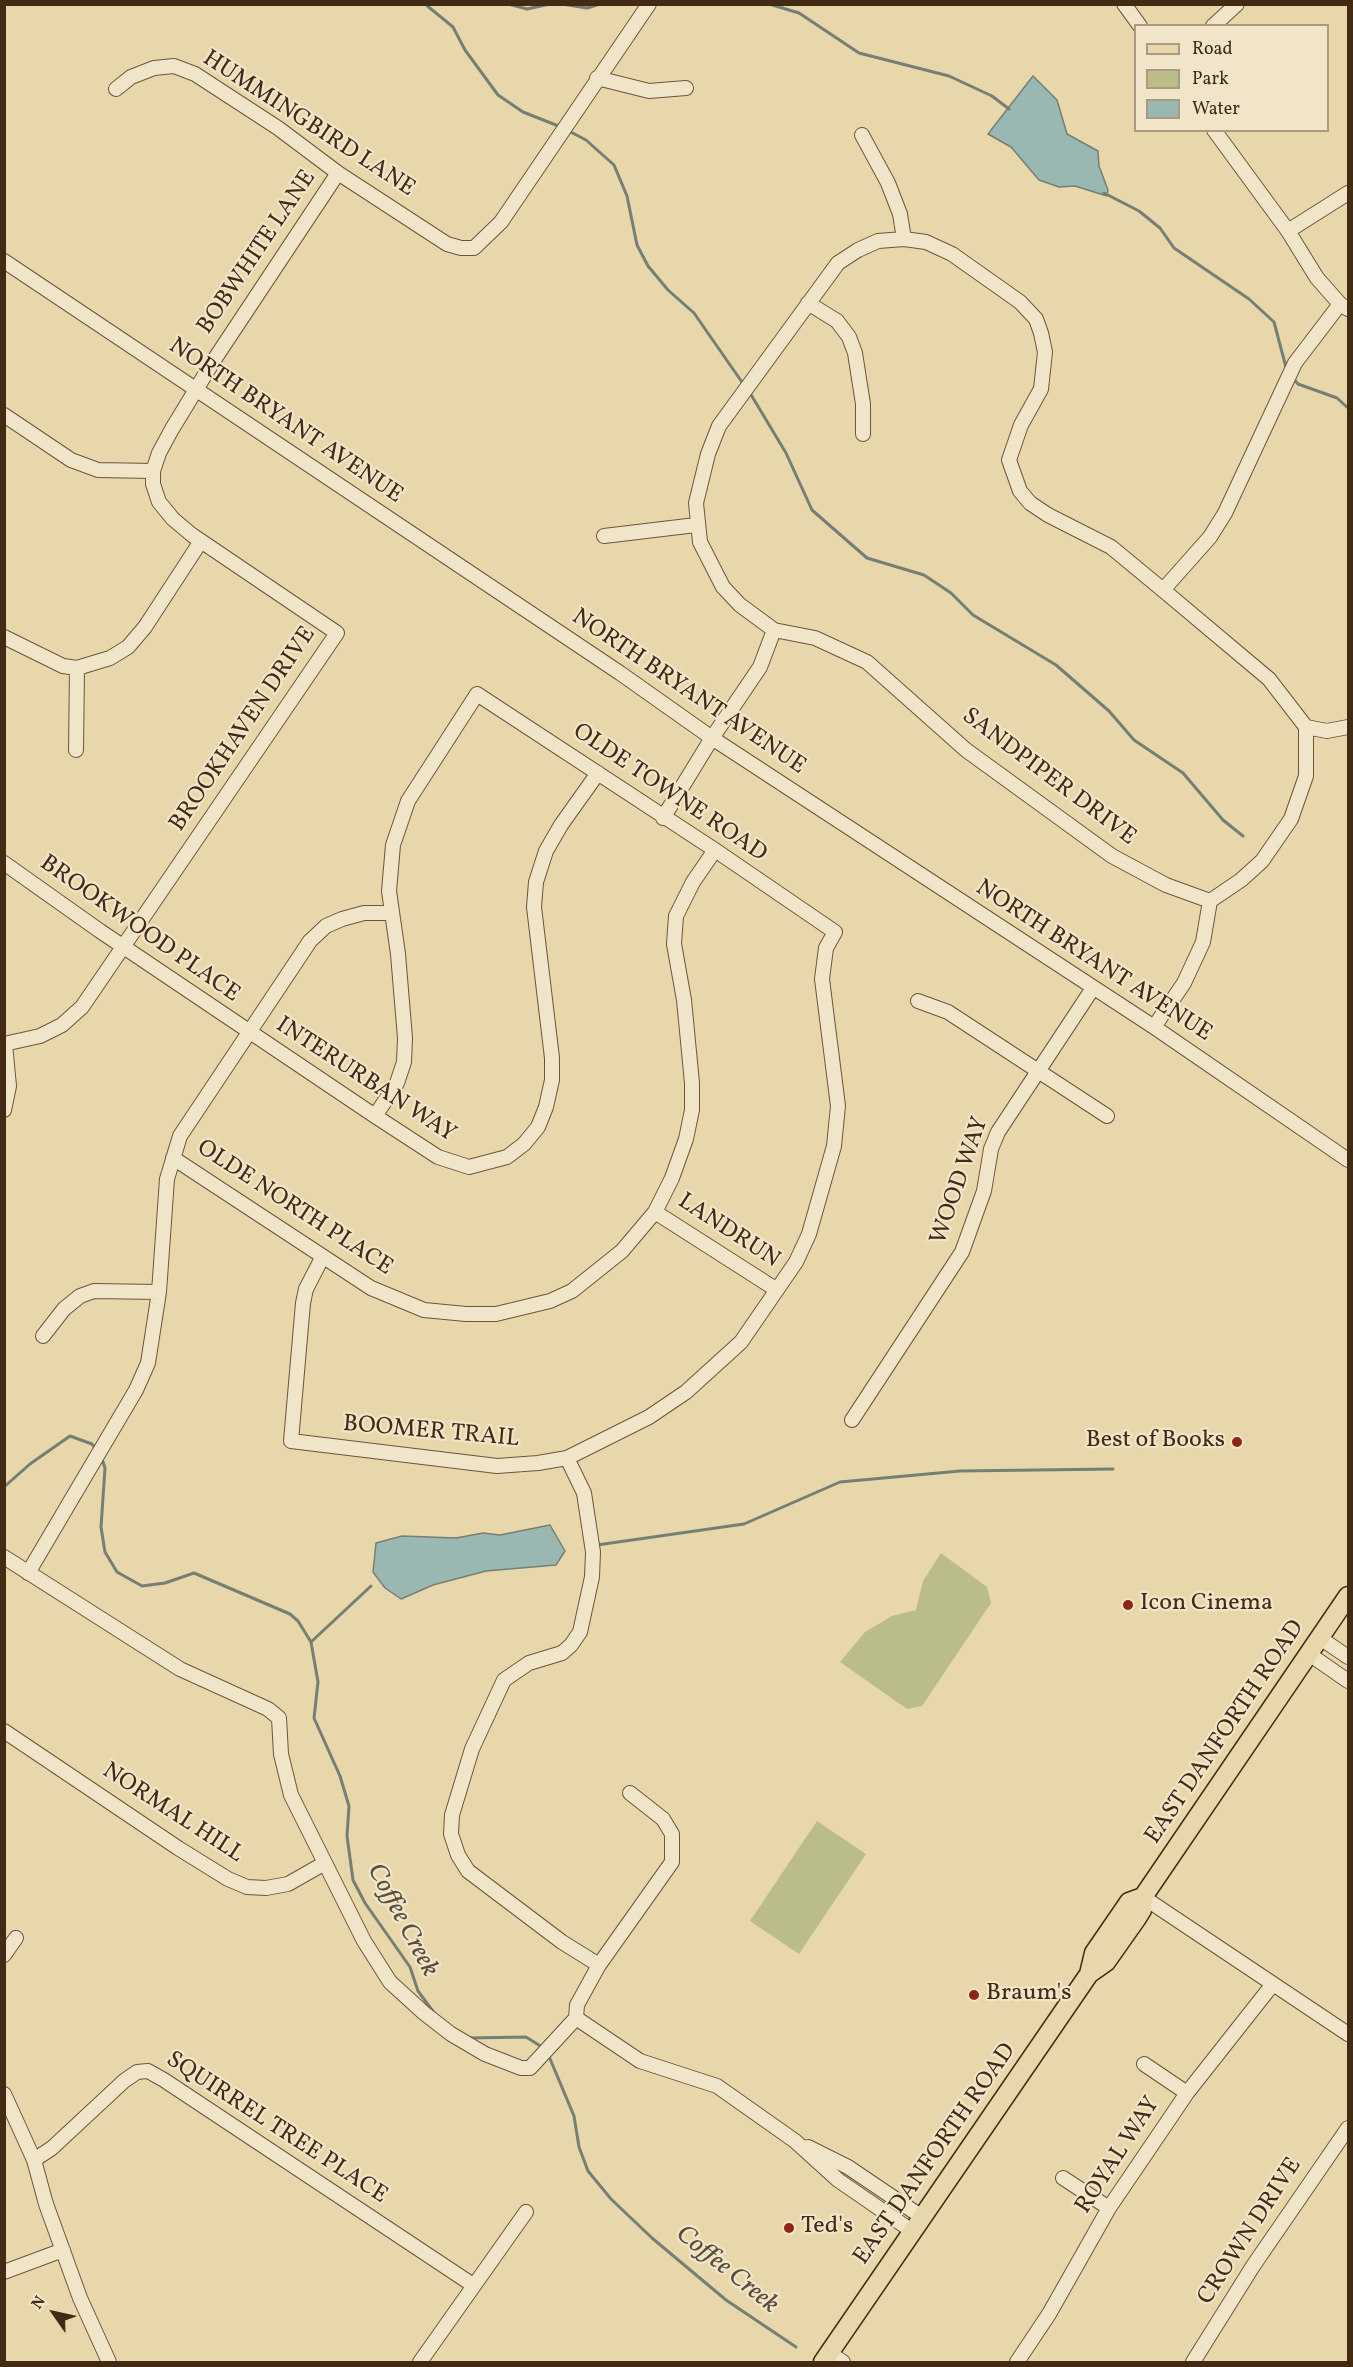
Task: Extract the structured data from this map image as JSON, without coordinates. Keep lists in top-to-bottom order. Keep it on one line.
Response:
{"streets":{"main road":["EAST DANFORTH ROAD"],"street":["HUMMINGBIRD LANE","BOBWHITE LANE","NORTH BRYANT AVENUE","BROOKHAVEN DRIVE","SANDPIPER DRIVE","OLDE TOWNE ROAD","BROOKWOOD PLACE","INTERURBAN WAY","WOOD WAY","OLDE NORTH PLACE","LANDRUN","BOOMER TRAIL","NORMAL HILL","SQUIRREL TREE PLACE","ROYAL WAY","CROWN DRIVE"]},"crossings":[["HUMMINGBIRD LANE","BOBWHITE LANE"],["BOBWHITE LANE","NORTH BRYANT AVENUE"],["NORTH BRYANT AVENUE","WOOD WAY"],["BROOKHAVEN DRIVE","BROOKWOOD PLACE"],["OLDE TOWNE ROAD","INTERURBAN WAY"],["OLDE TOWNE ROAD","OLDE NORTH PLACE"],["OLDE TOWNE ROAD","BOOMER TRAIL"],["BROOKWOOD PLACE","INTERURBAN WAY"],["OLDE NORTH PLACE","LANDRUN"],["OLDE NORTH PLACE","BOOMER TRAIL"],["LANDRUN","BOOMER TRAIL"]],"water":["Coffee Creek"],"places":["Best of Books","Icon Cinema","Braum's","Ted's"],"legend":["Road","Park","Water"],"north":"top left"}
